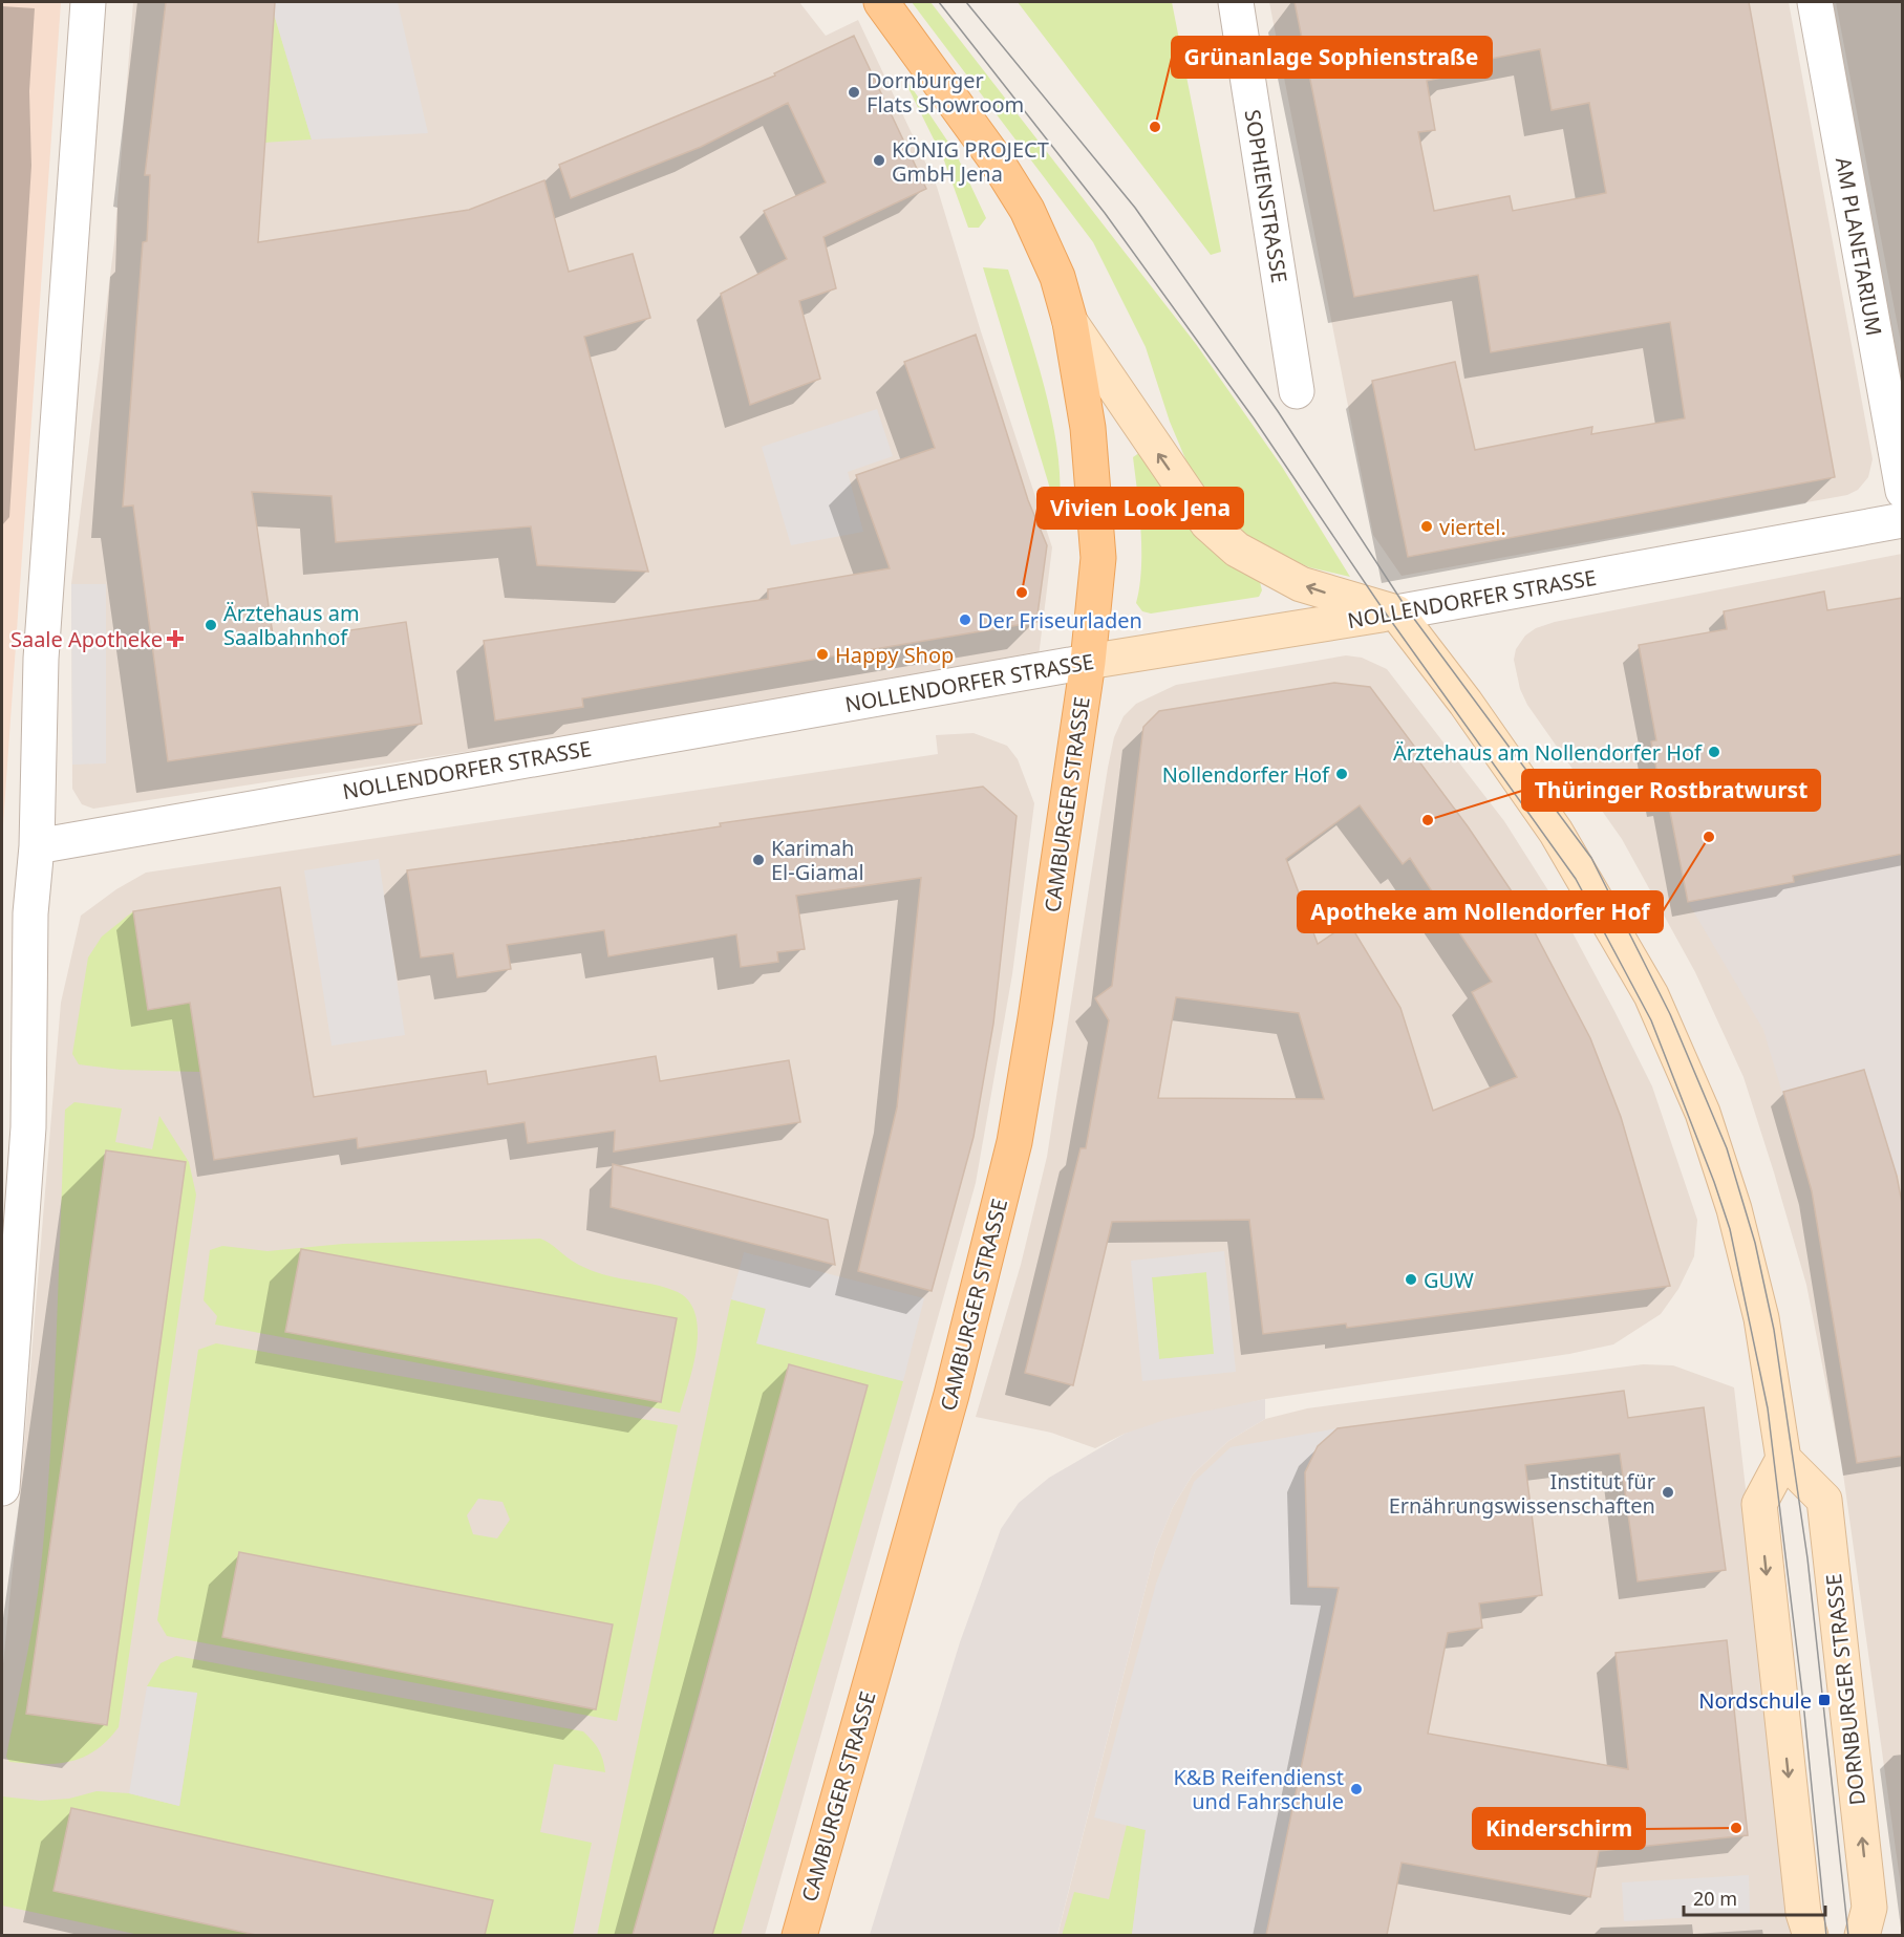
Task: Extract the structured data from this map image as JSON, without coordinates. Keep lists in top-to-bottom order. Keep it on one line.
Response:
{"streets":{"main road":["CAMBURGER STRASSE"],"street":["SOPHIENSTRASSE","AM PLANETARIUM","NOLLENDORFER STRASSE","DORNBURGER STRASSE"]},"crossings":[["NOLLENDORFER STRASSE","CAMBURGER STRASSE"]],"places":{"other":["Dornburger Flats Showroom","Grünanlage Sophienstraße","KÖNIG PROJECT GmbH Jena","viertel.","Vivien Look Jena","Der Friseurladen","Ärztehaus am Saalbahnhof","Happy Shop","Ärztehaus am Nollendorfer Hof","Nollendorfer Hof","Thüringer Rostbratwurst","Apotheke am Nollendorfer Hof","Karimah El-Giamal","GUW","Institut für Ernährungswissenschaften","K&B Reifendienst und Fahrschule","Kinderschirm"],"health":["Saale Apotheke"],"transit":["Nordschule"]},"scale_bar":"20 m"}
